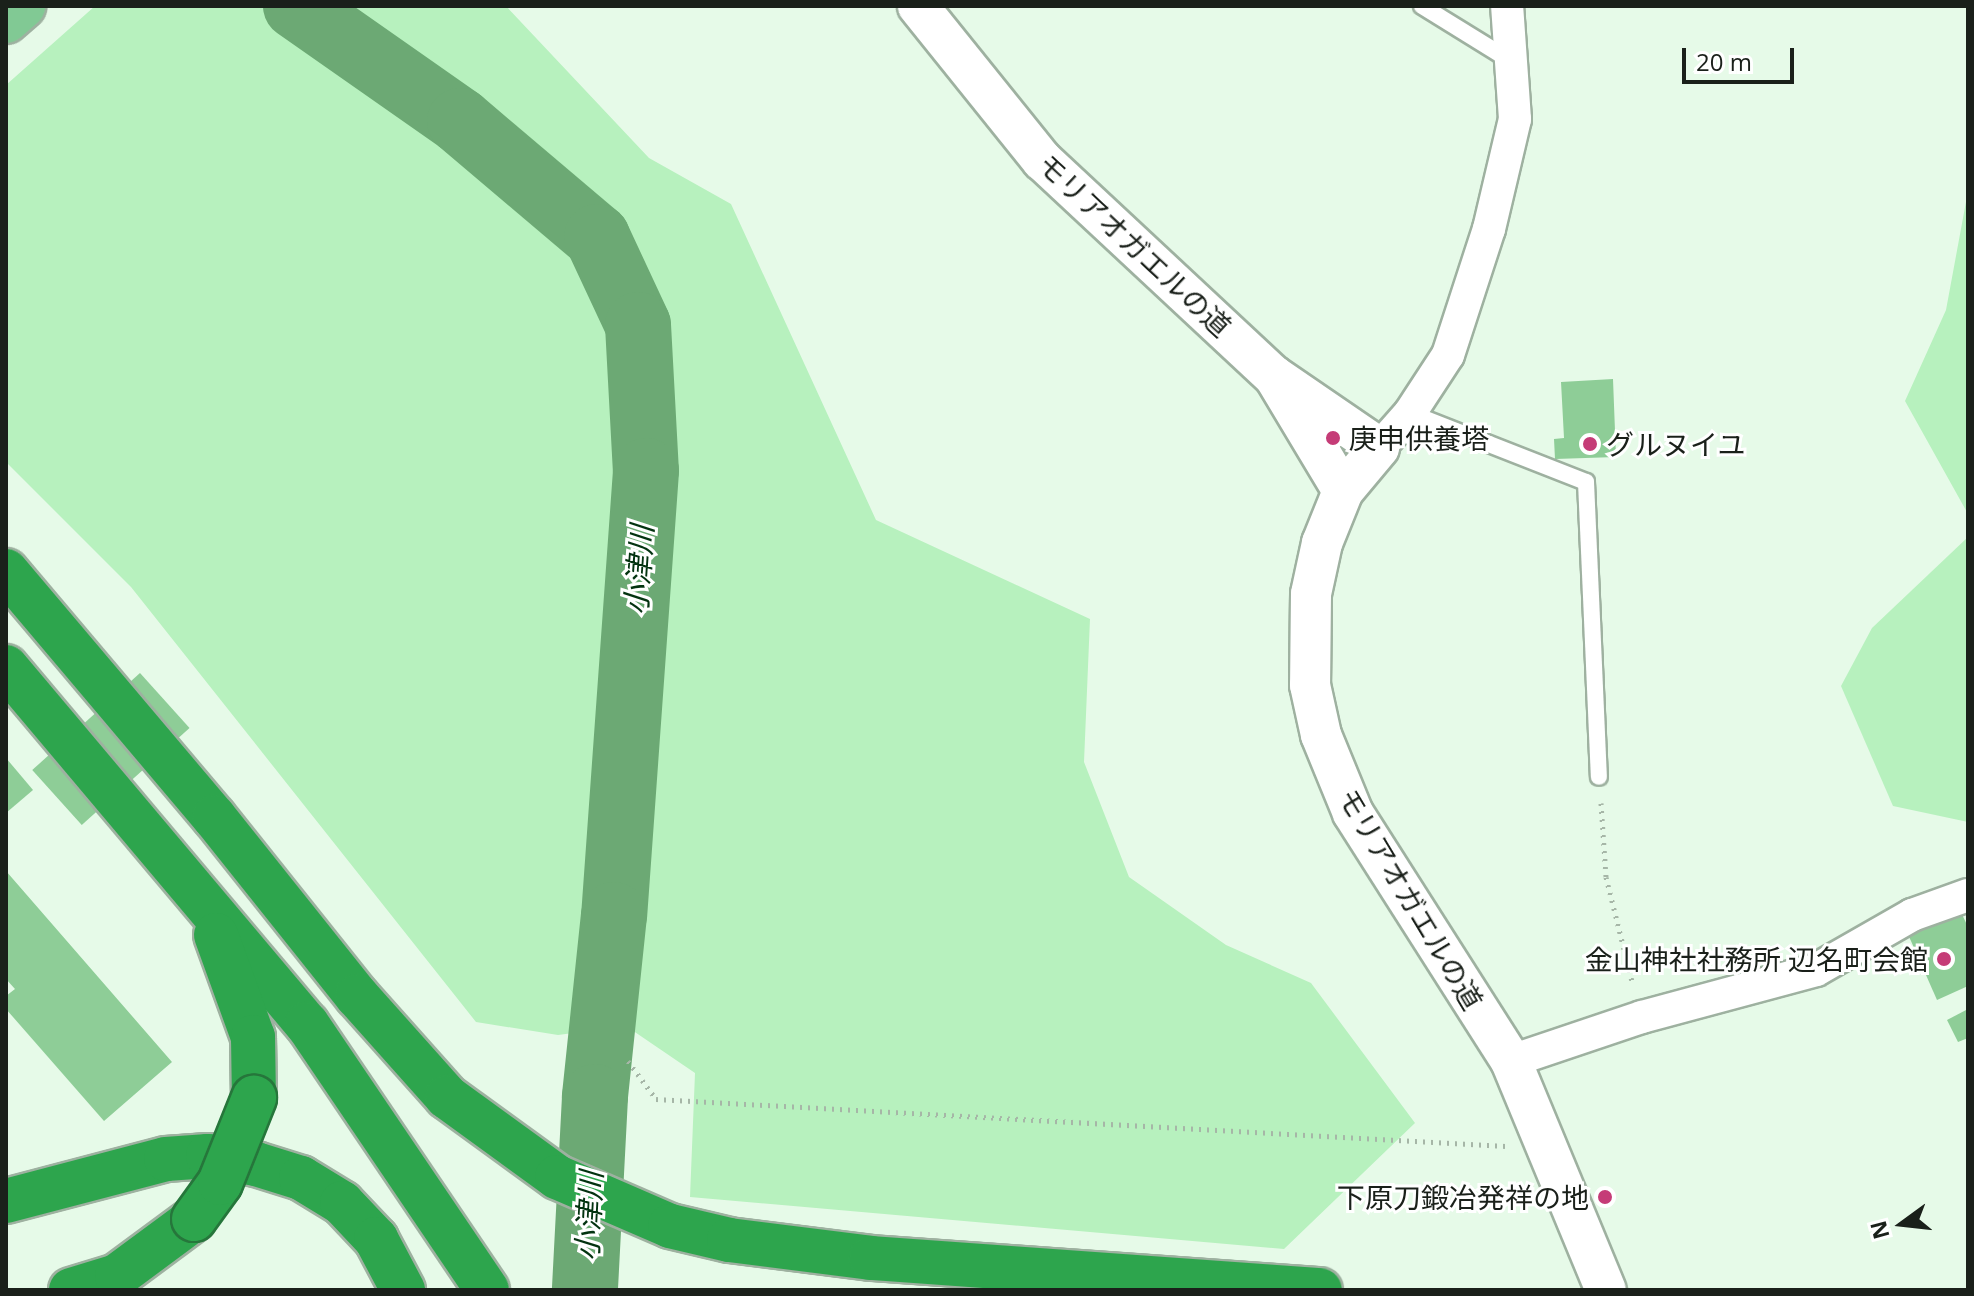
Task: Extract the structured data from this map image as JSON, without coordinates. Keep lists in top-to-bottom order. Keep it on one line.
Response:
{"streets":{"street":["モリアオガエルの道"]},"water":["小津川"],"places":["庚申供養塔","グルヌイユ","金山神社社務所 辺名町会館","下原刀鍛冶発祥の地"],"scale_bar":"20 m","north":"left"}
